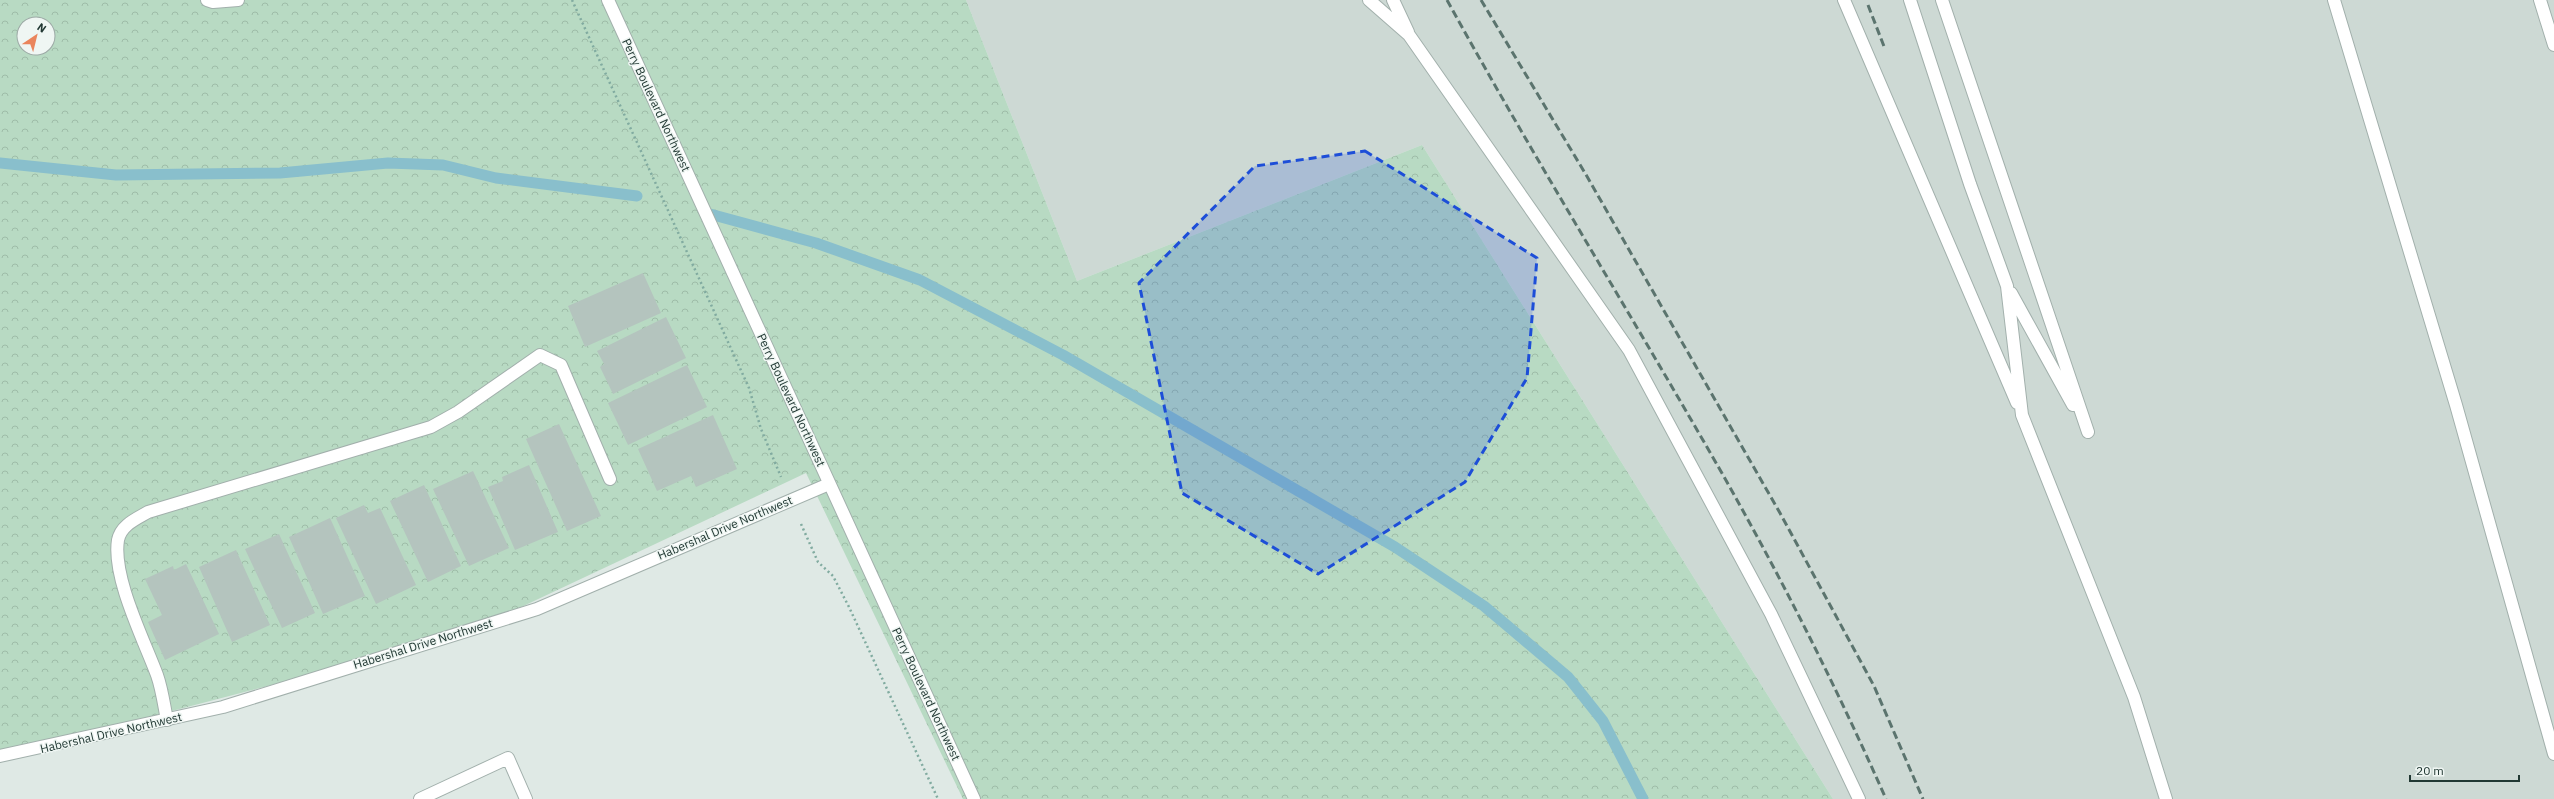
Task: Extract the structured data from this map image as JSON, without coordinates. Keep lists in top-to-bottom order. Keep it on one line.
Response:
{"streets":{"street":["Perry Boulevard Northwest","Habershal Drive Northwest"]},"crossings":[["Perry Boulevard Northwest","Habershal Drive Northwest"]],"scale_bar":"20 m","north":"top right"}
